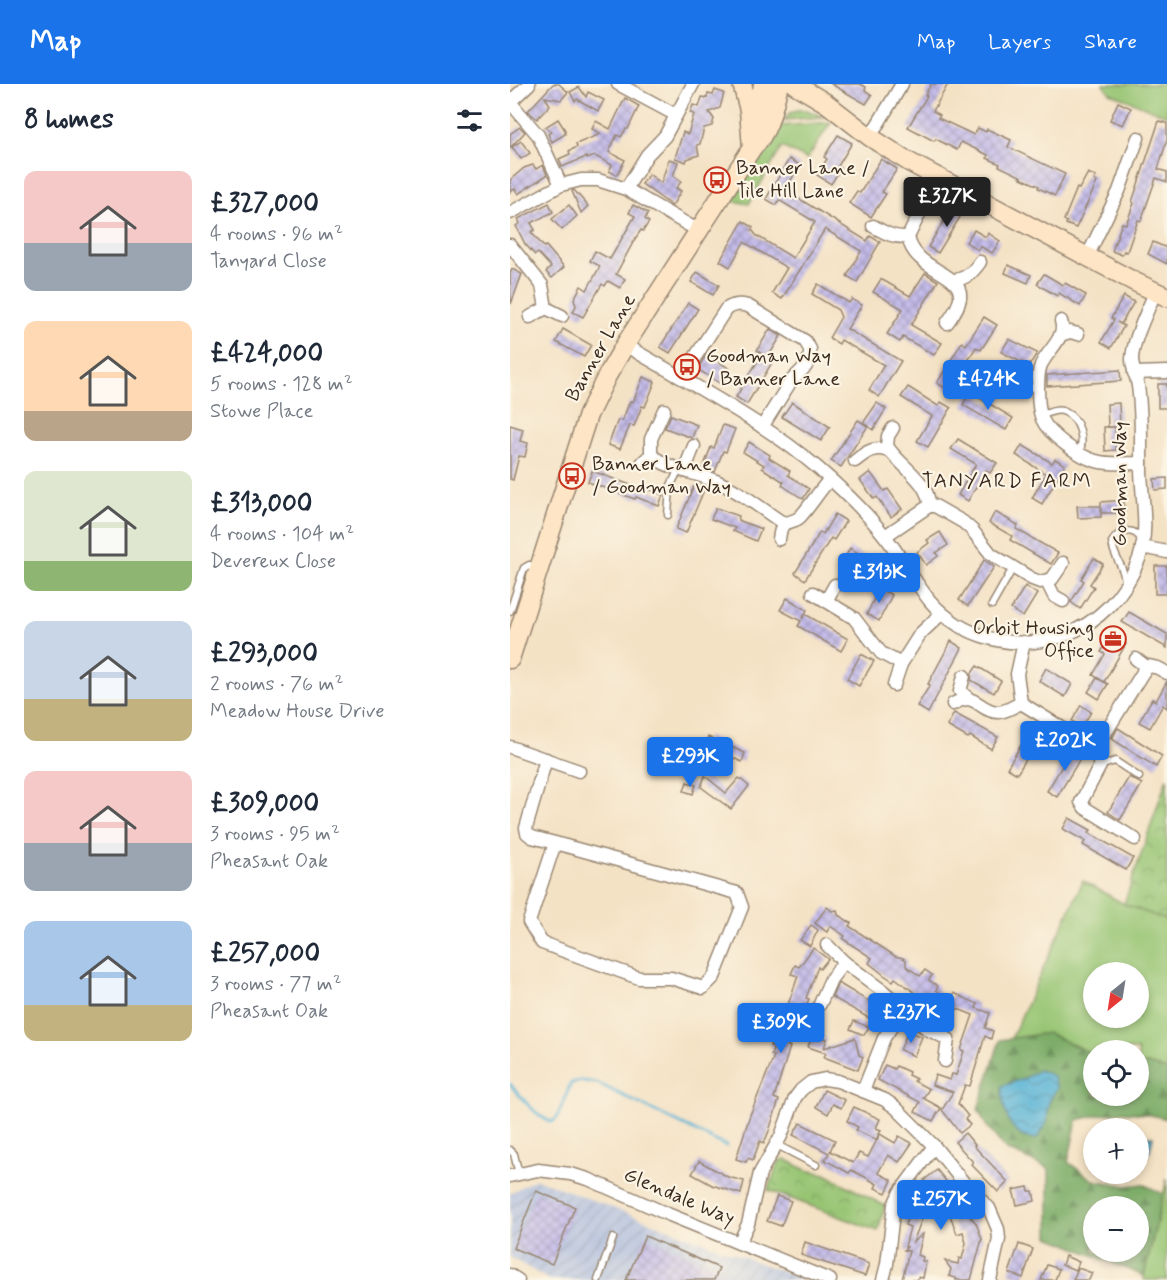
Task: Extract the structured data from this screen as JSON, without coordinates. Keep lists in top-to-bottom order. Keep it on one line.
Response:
{"streets":{"street":["Banner Lane","Goodman Way","Glendale Way"]},"crossings":[["Banner Lane","Goodman Way"]],"districts":["TANYARD FARM"],"places":{"bus stop":["Banner Lane / Tile Hill Lane","Goodman Way / Banner Lane","Banner Lane / Goodman Way"],"office":["Orbit Housing Office"]},"north":"bottom left","page":{"header":"Map","nav":["Map","Layers","Share"],"heading":"8 homes","list":[{"name":"£327,000","note":"4 rooms · 96 m² · Tanyard Close"},{"name":"£424,000","note":"5 rooms · 128 m² · Stowe Place"},{"name":"£313,000","note":"4 rooms · 104 m² · Devereux Close"},{"name":"£293,000","note":"2 rooms · 76 m² · Meadow House Drive"},{"name":"£309,000","note":"3 rooms · 95 m² · Pheasant Oak"},{"name":"£257,000","note":"3 rooms · 77 m² · Pheasant Oak"}],"price":["£327K","£424K","£313K","£202K","£293K","£237K","£309K","£257K"],"map_buttons":["+","−"]}}
